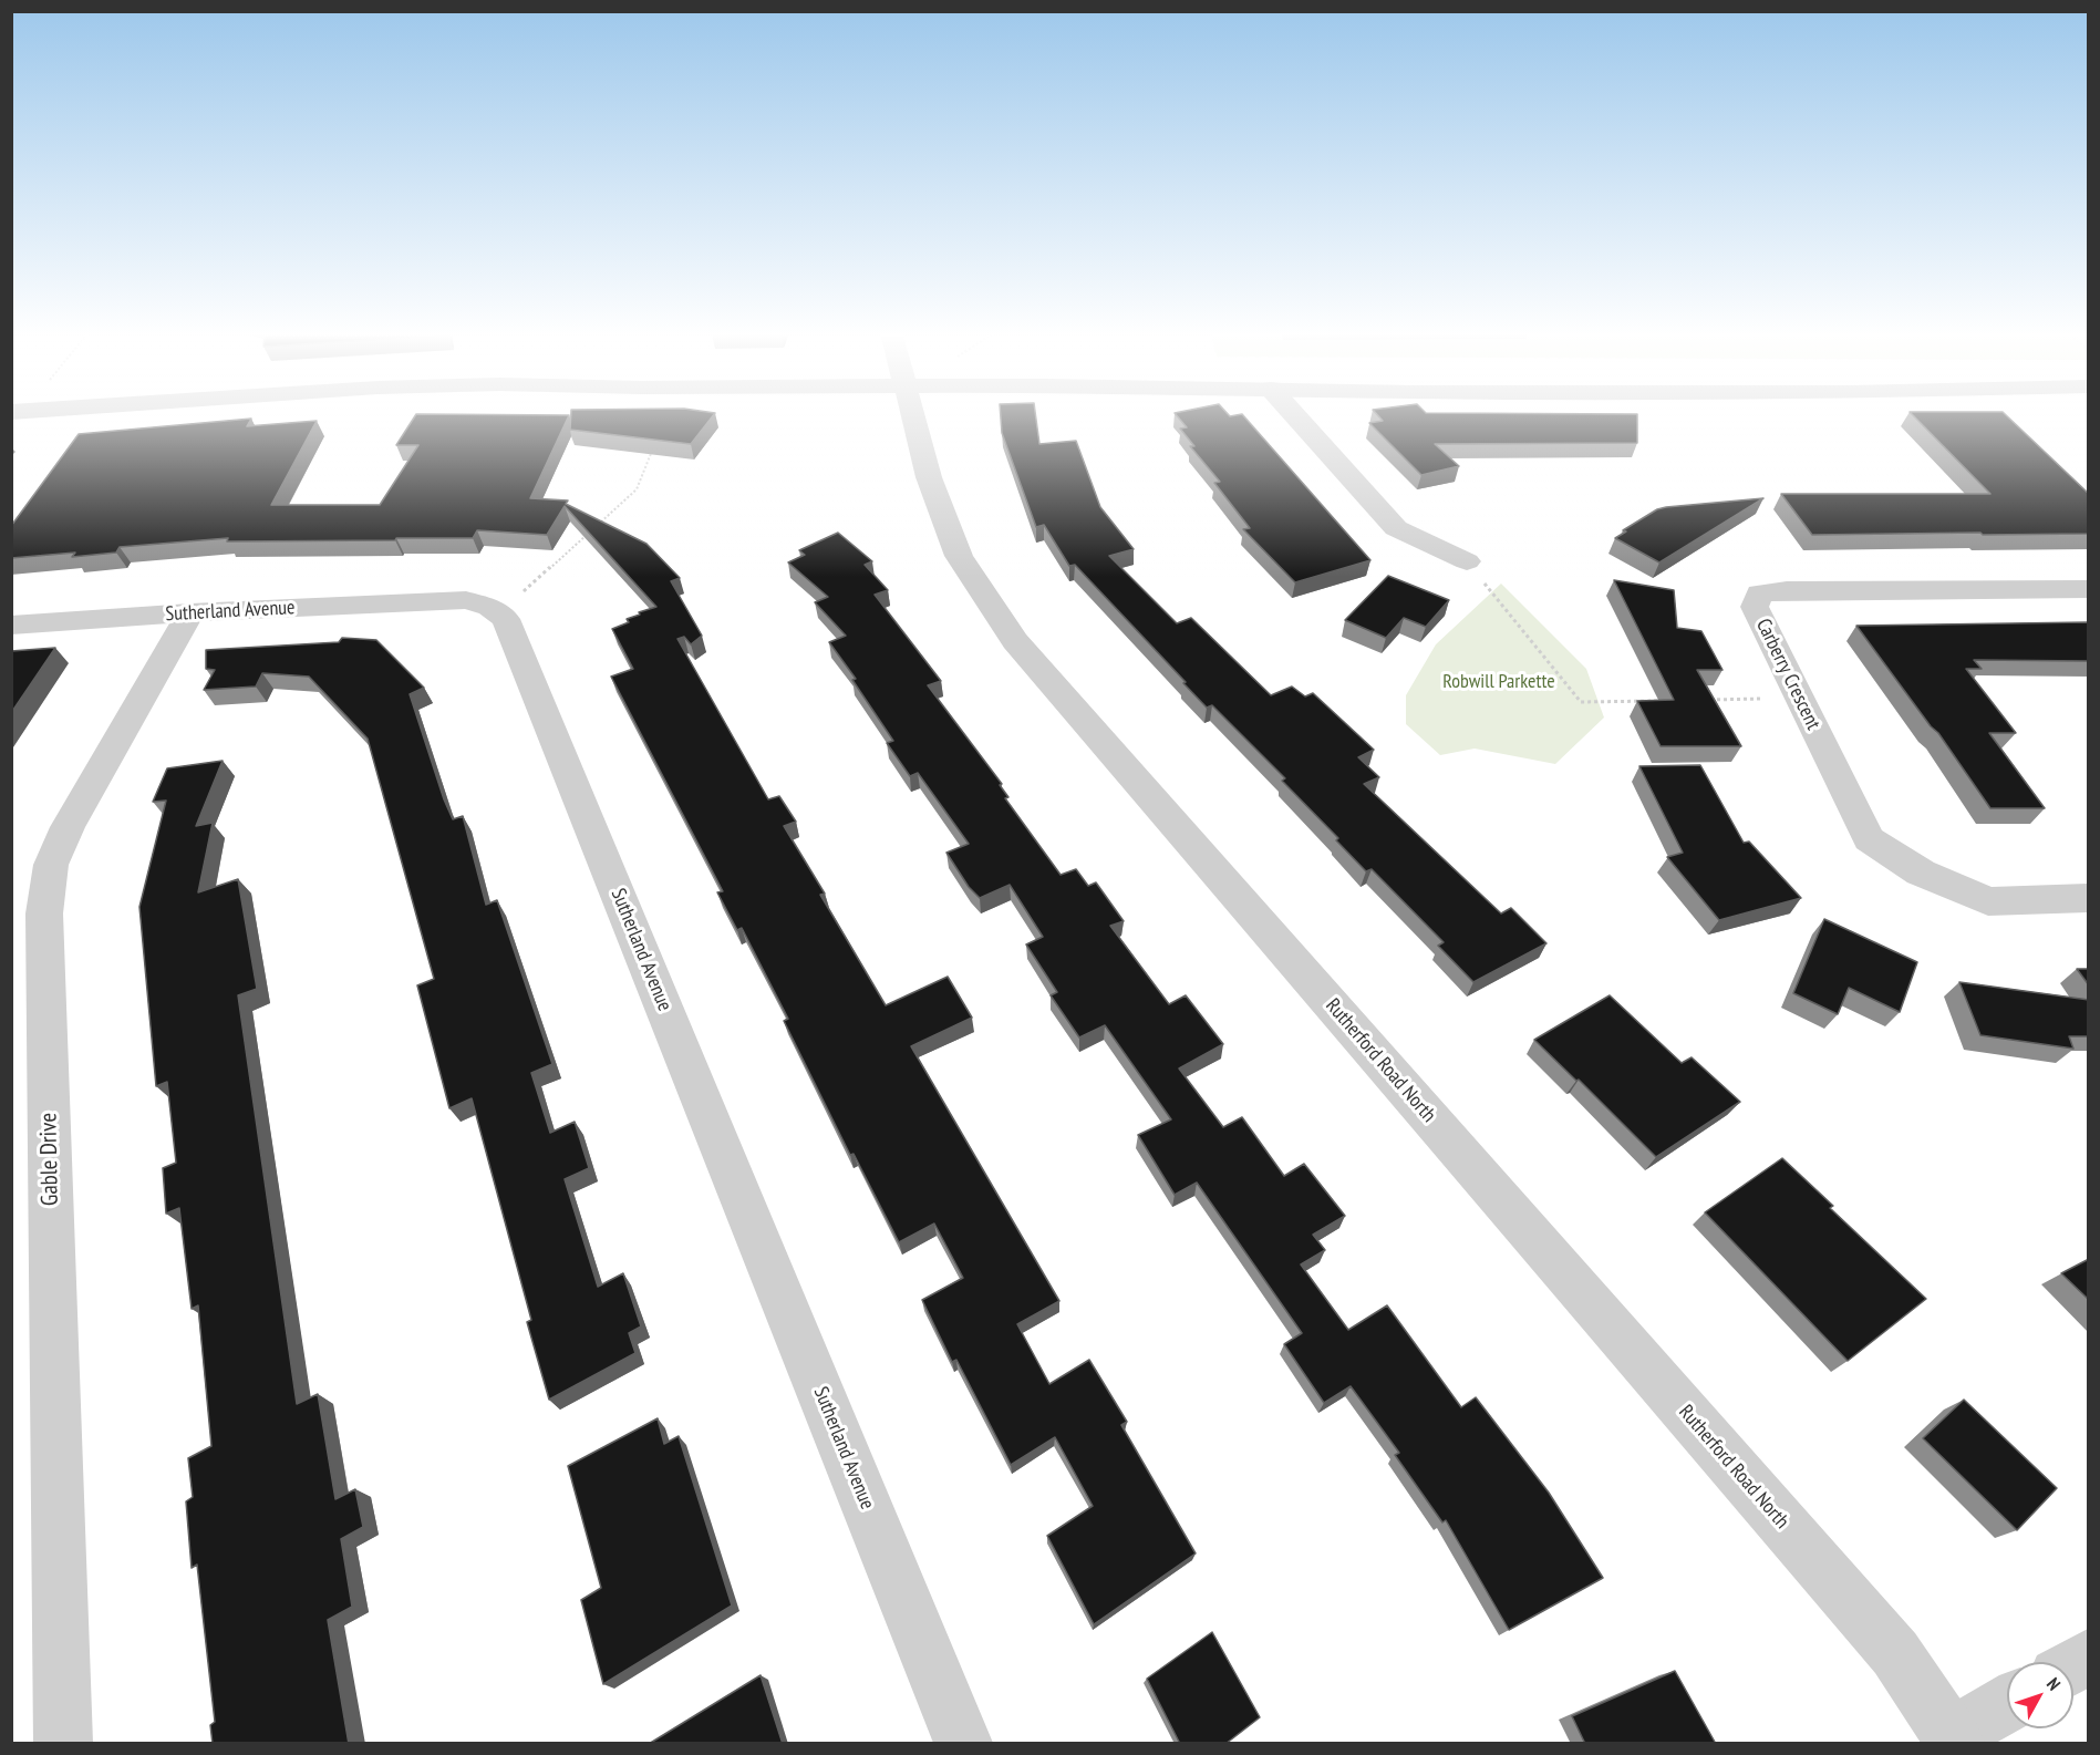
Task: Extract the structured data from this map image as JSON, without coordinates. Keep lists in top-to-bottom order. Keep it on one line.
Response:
{"streets":{"street":["Sutherland Avenue","Carberry Crescent","Rutherford Road North","Gable Drive"]},"crossings":[["Sutherland Avenue","Gable Drive"]],"parks":["Robwill Parkette"],"north":"top right"}
